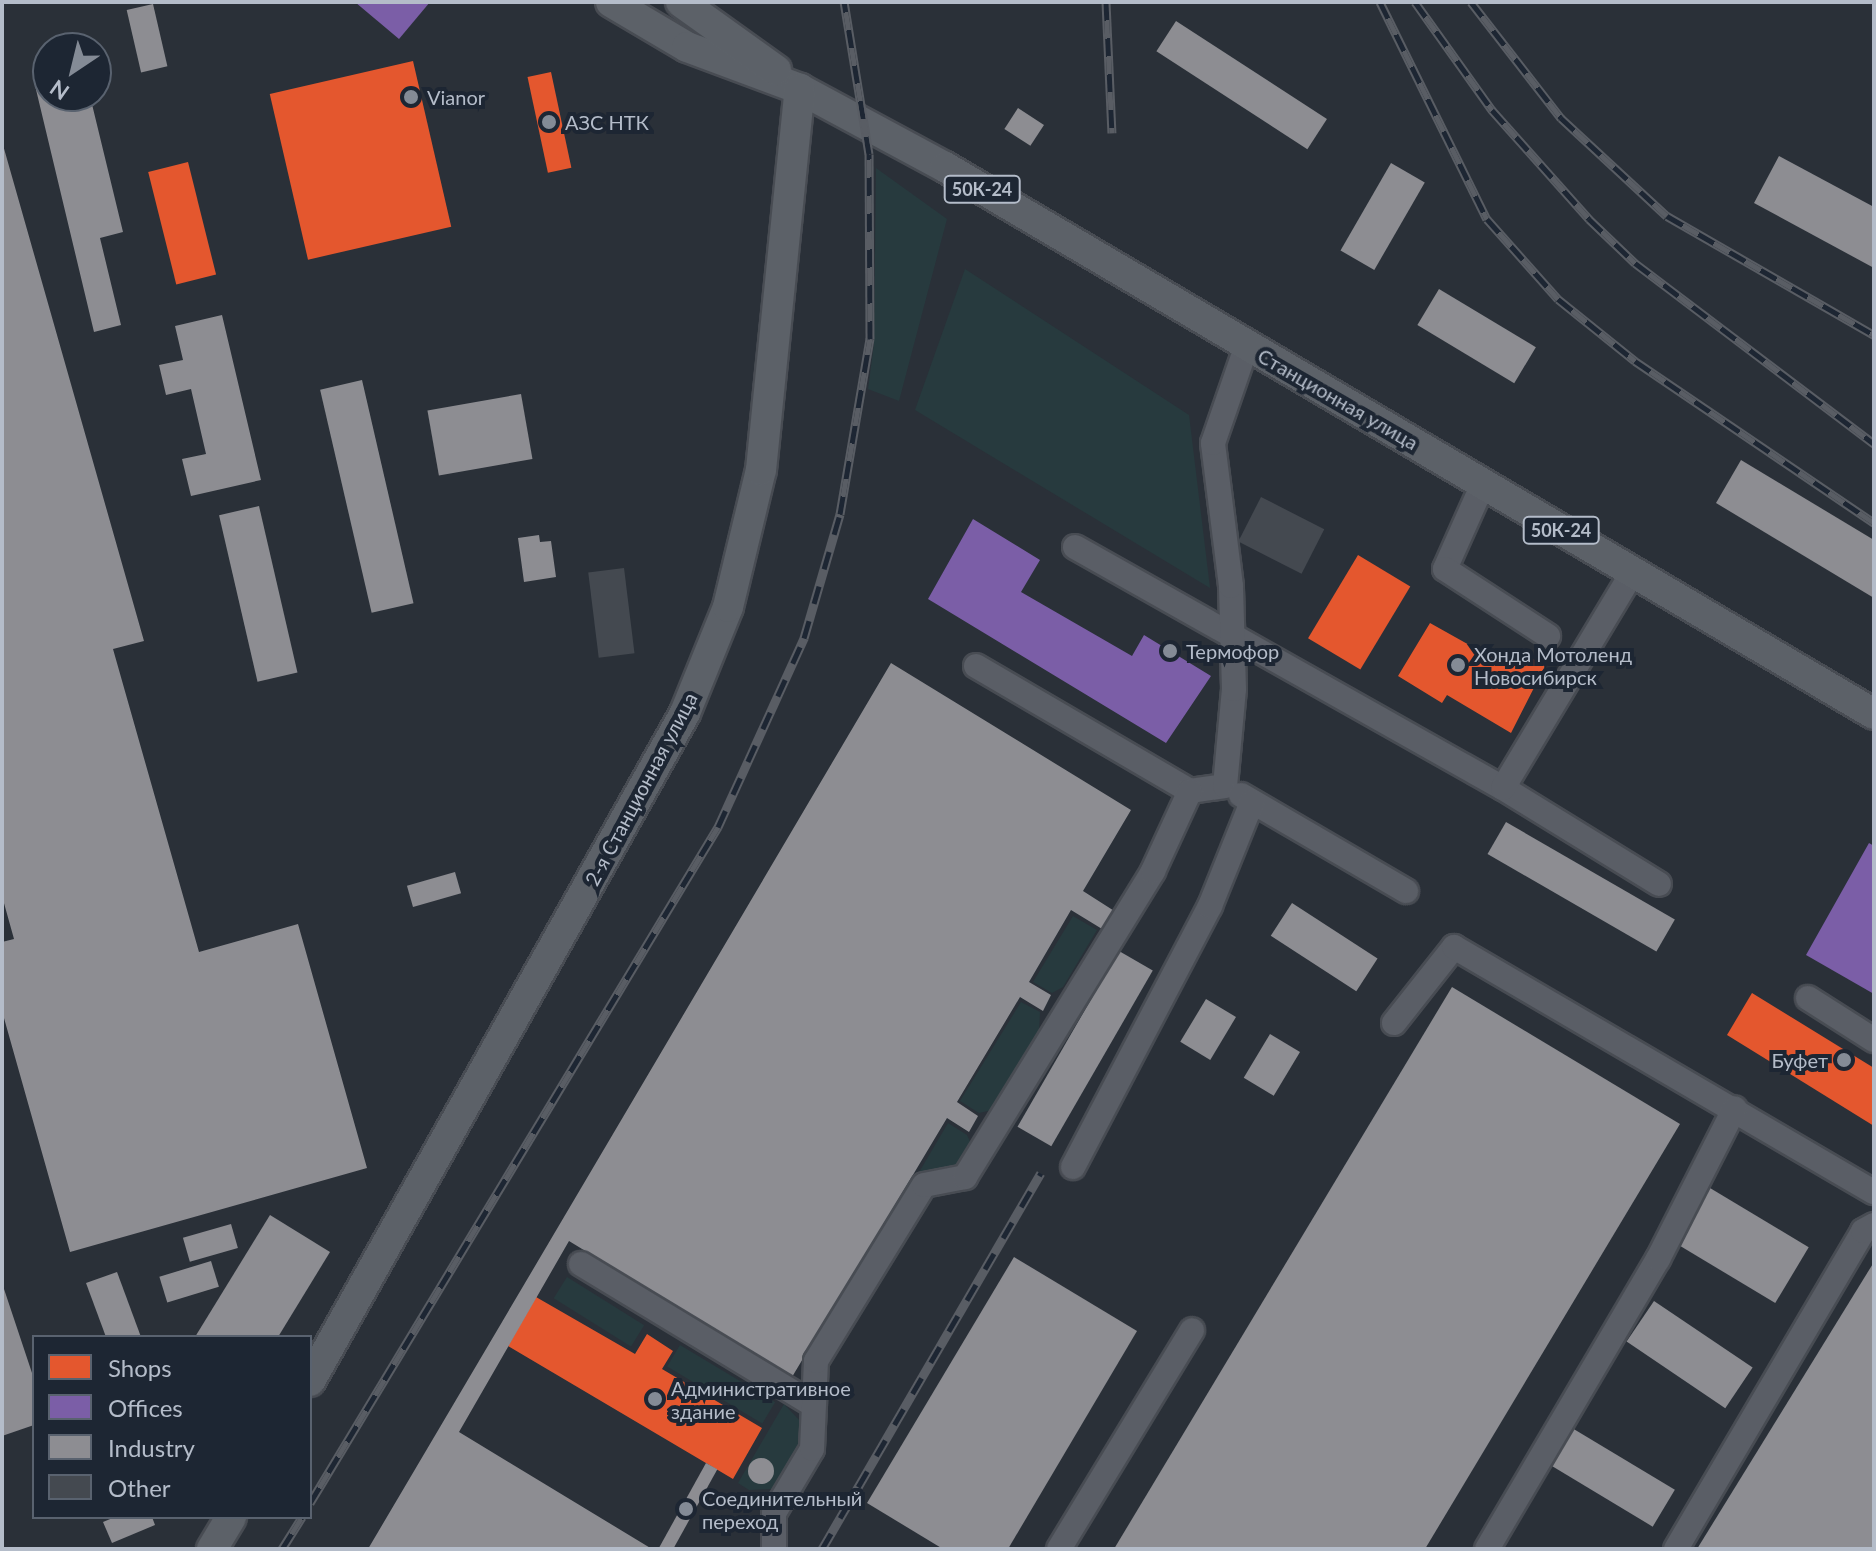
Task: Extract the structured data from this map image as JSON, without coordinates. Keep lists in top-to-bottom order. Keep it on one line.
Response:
{"streets":{"main road":["50К-24","Станционная улица","2-я Станционная улица"]},"crossings":[["Станционная улица","2-я Станционная улица"]],"places":["Vianor","АЗС НТК","Термофор","Хонда Мотоленд Новосибирск","Буфет","Административное здание","Соединительный переход"],"legend":["Shops","Offices","Industry","Other"],"north":"bottom left"}
